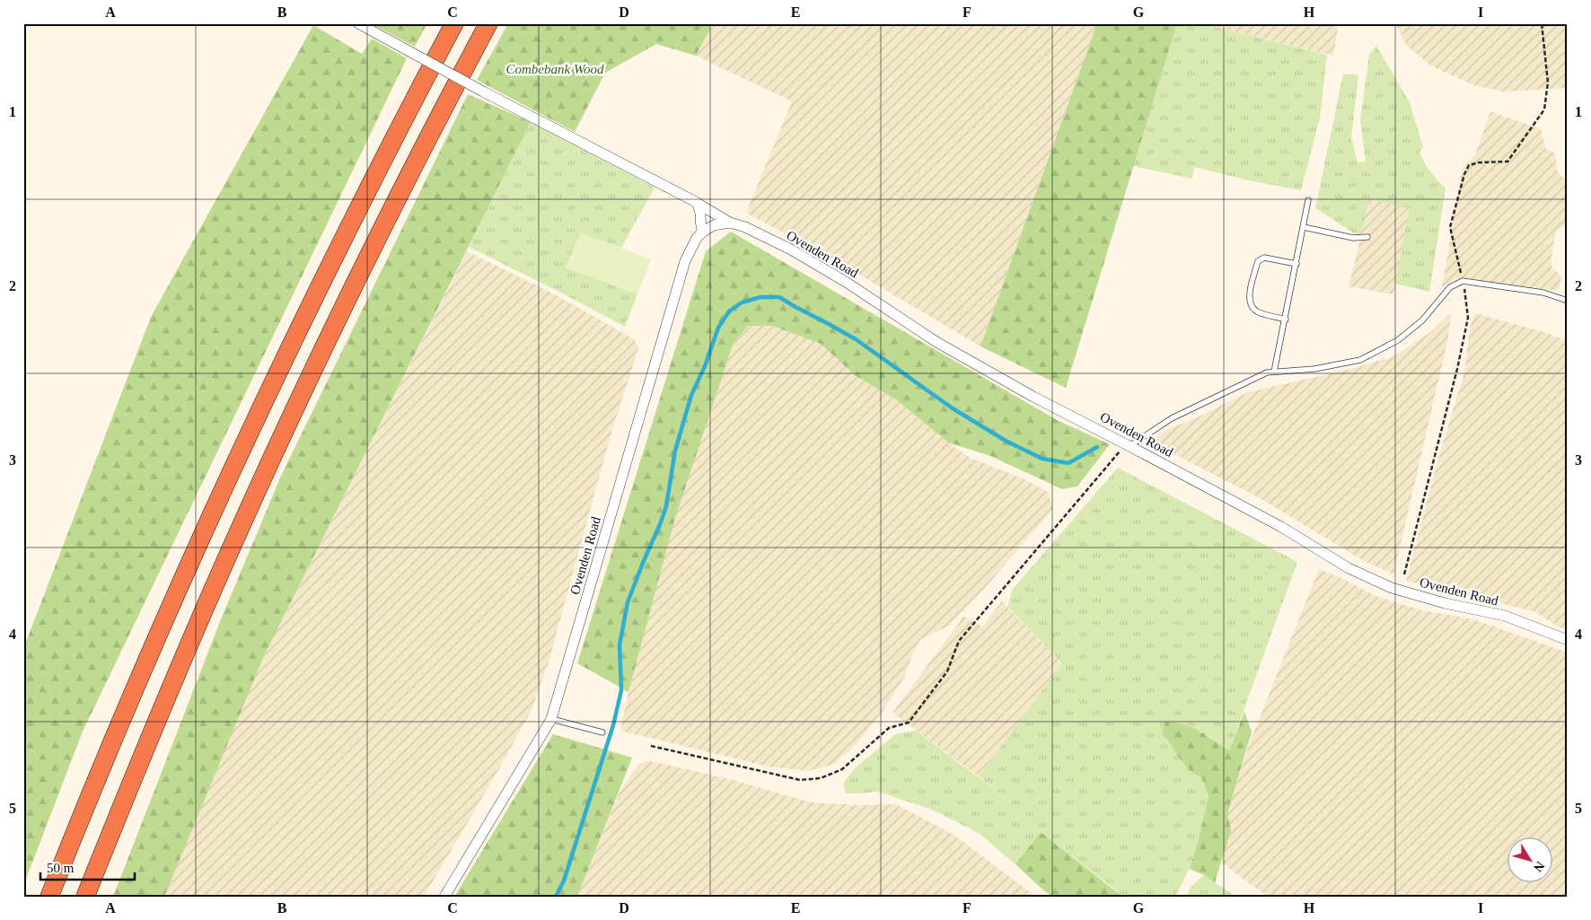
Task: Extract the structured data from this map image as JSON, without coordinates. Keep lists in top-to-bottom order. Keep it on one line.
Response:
{"streets":{"street":["Ovenden Road"]},"parks":["Combebank Wood"],"scale_bar":"50 m","north":"bottom right","grid":{"columns":["A","B","C","D","E","F","G","H","I"],"rows":["1","2","3","4","5"]}}
